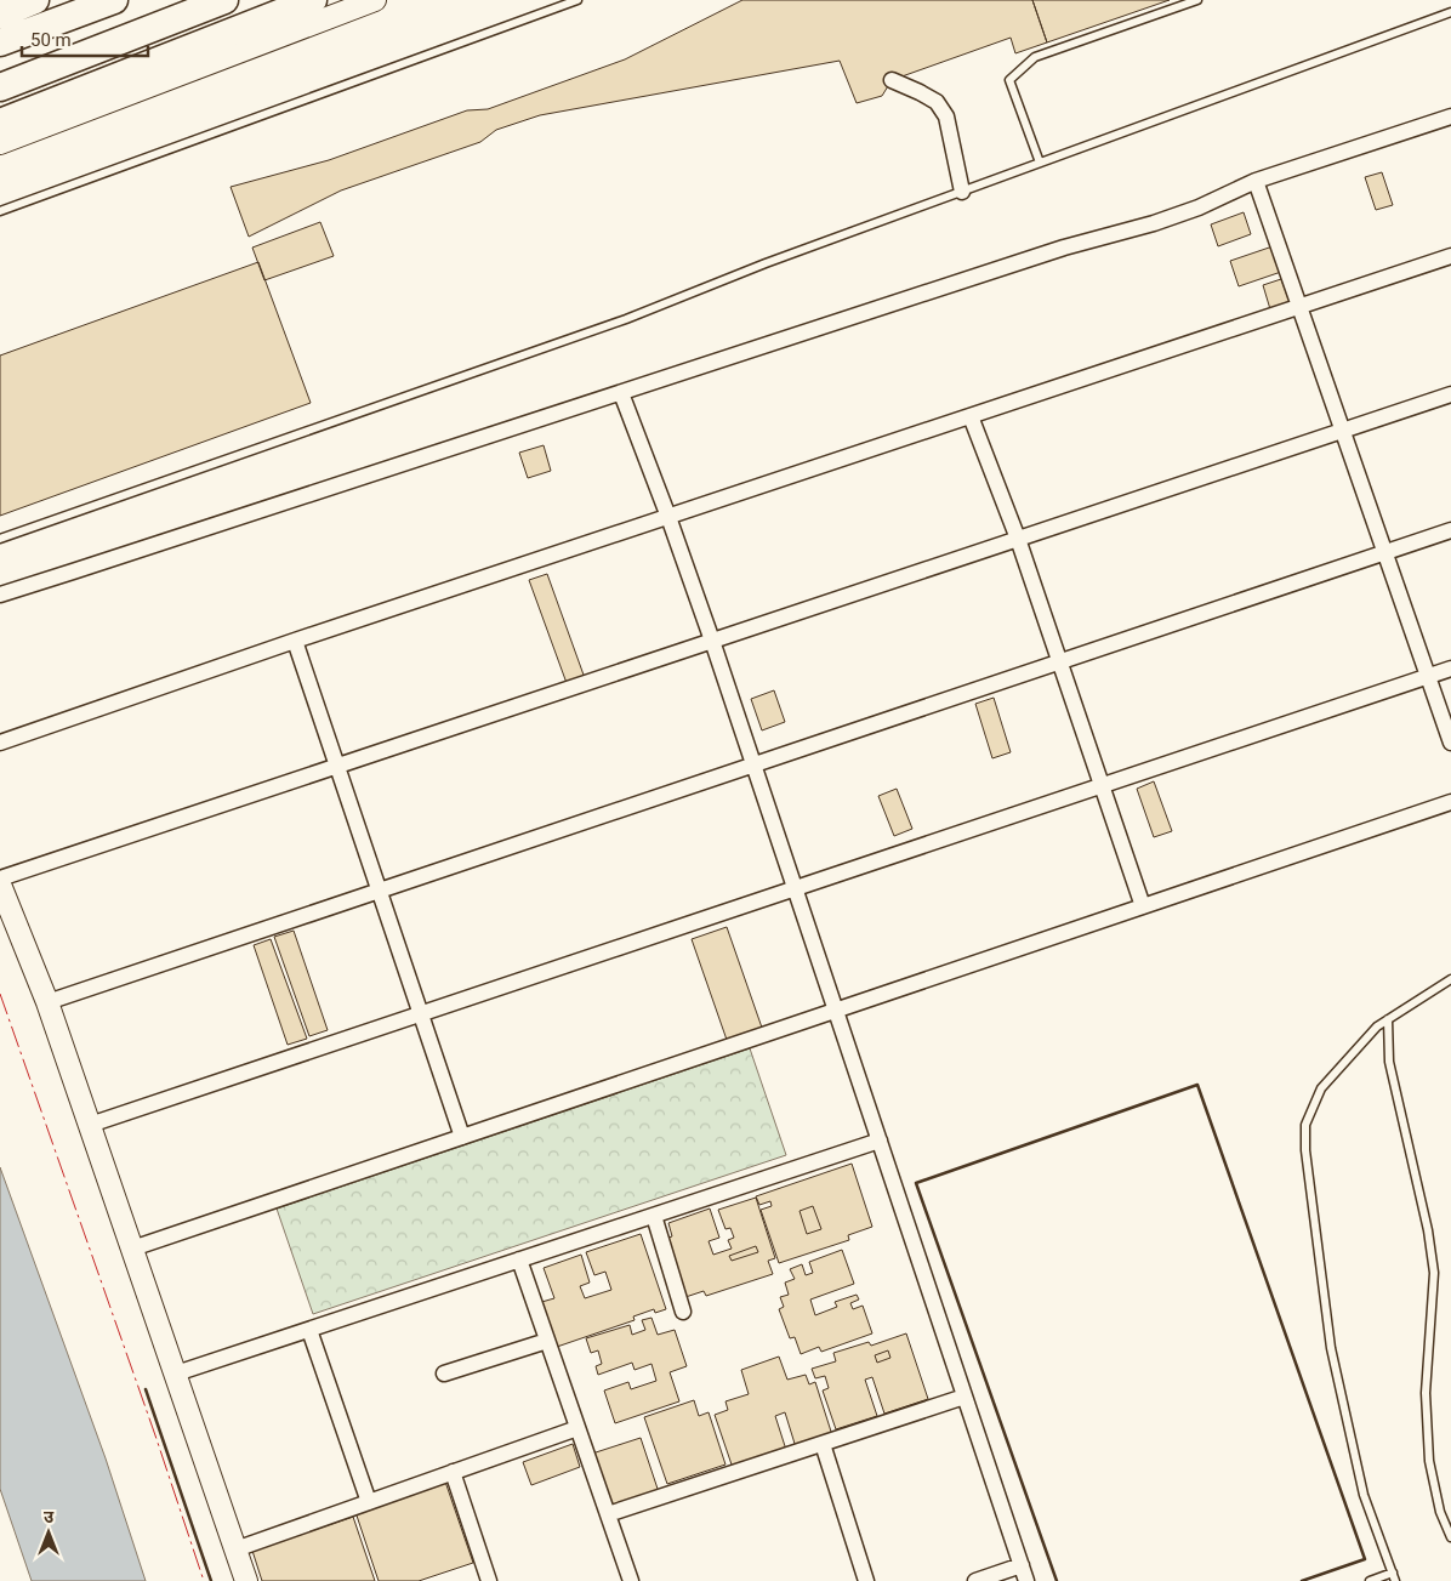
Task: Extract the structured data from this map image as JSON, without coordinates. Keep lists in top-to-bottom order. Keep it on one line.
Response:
{"scale_bar":"50 m","north":"top"}
